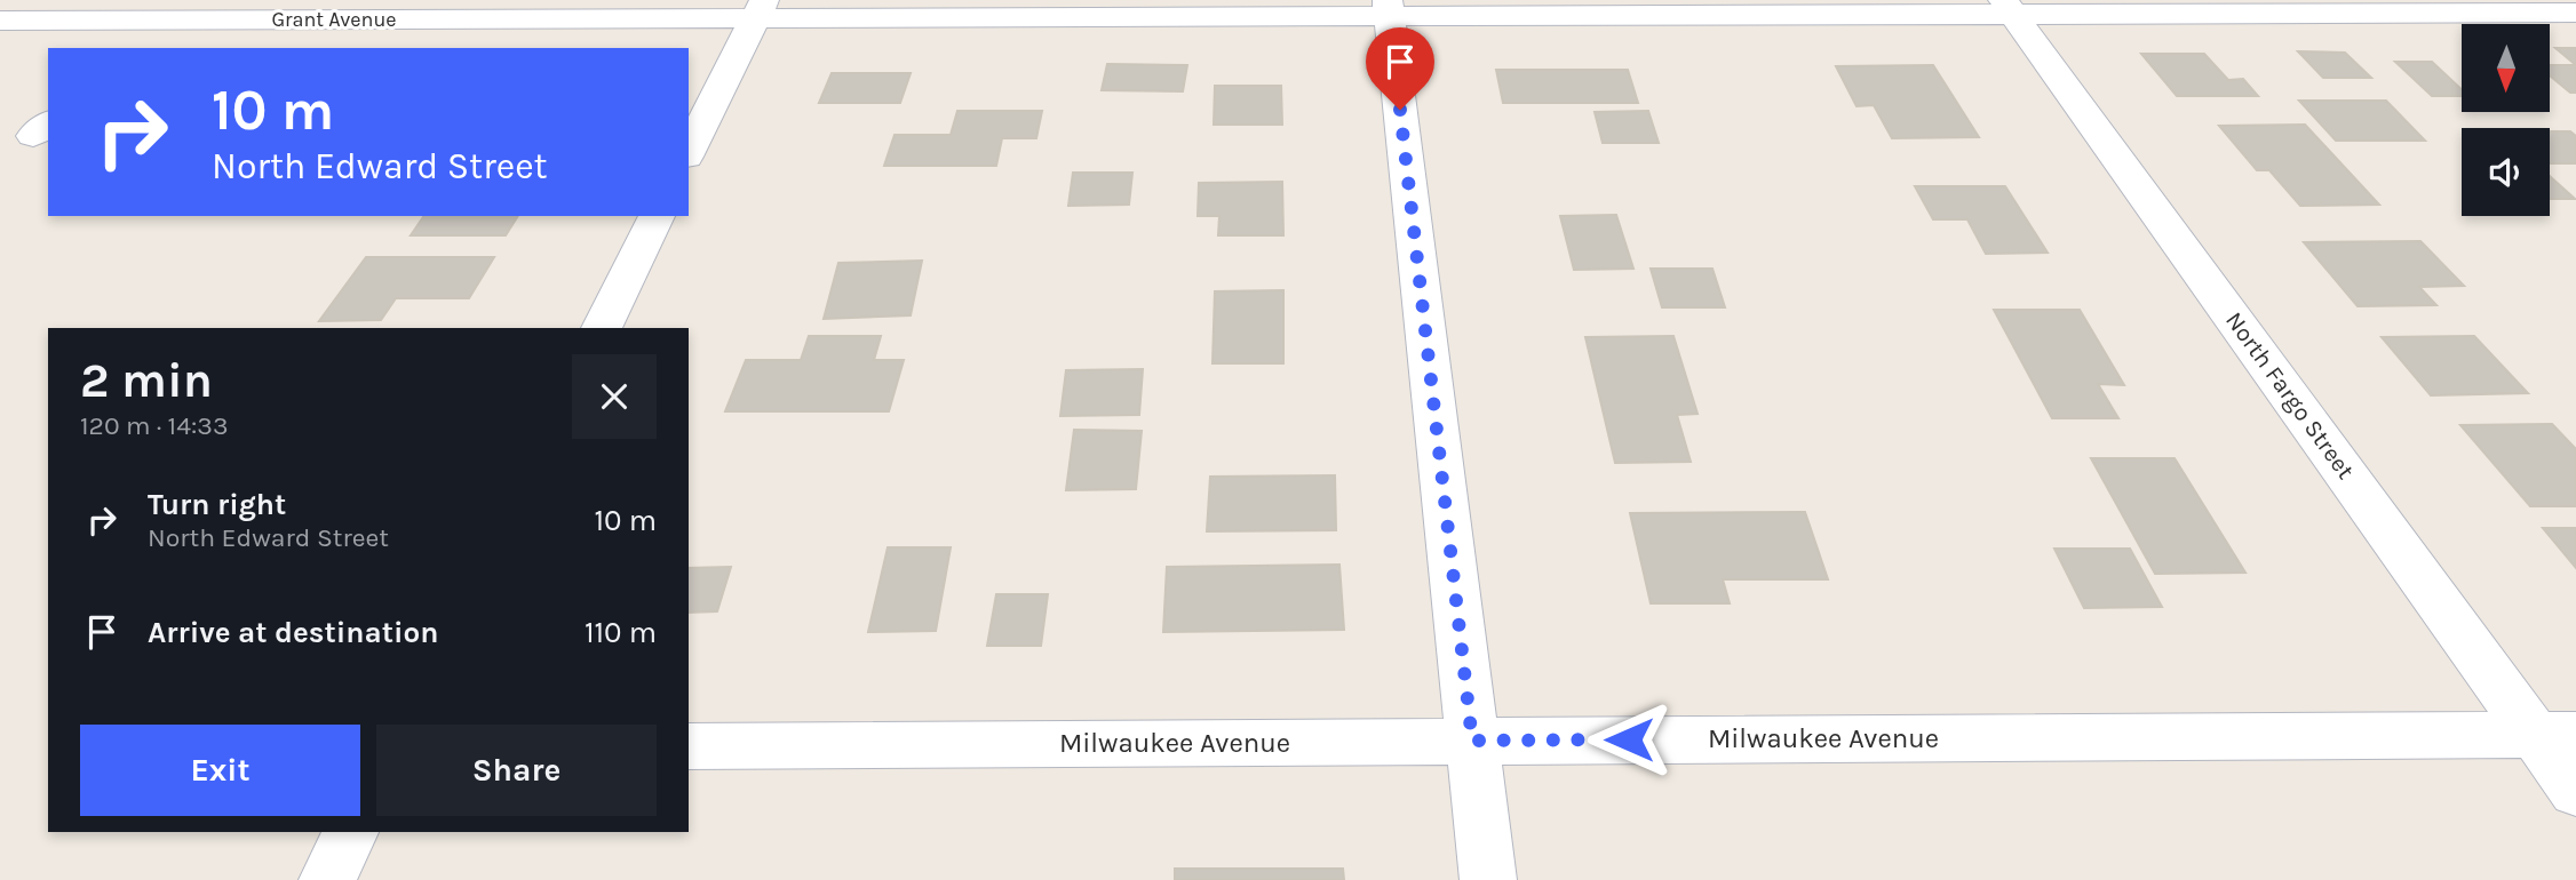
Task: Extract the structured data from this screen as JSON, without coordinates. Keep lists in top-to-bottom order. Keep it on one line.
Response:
{"streets":{"street":["Grant Avenue","North Fargo Street","Milwaukee Avenue"]},"crossings":[["Grant Avenue","North Fargo Street"],["North Fargo Street","Milwaukee Avenue"]],"north":"bottom","page":{"turn":["10 m","North Edward Street"],"heading":["2 min","120 m · 14:33"],"list":[{"name":"Turn right","note":"North Edward Street","value":"10 m"},{"name":"Arrive at destination","value":"110 m"}],"buttons":["Exit","Share"]}}
